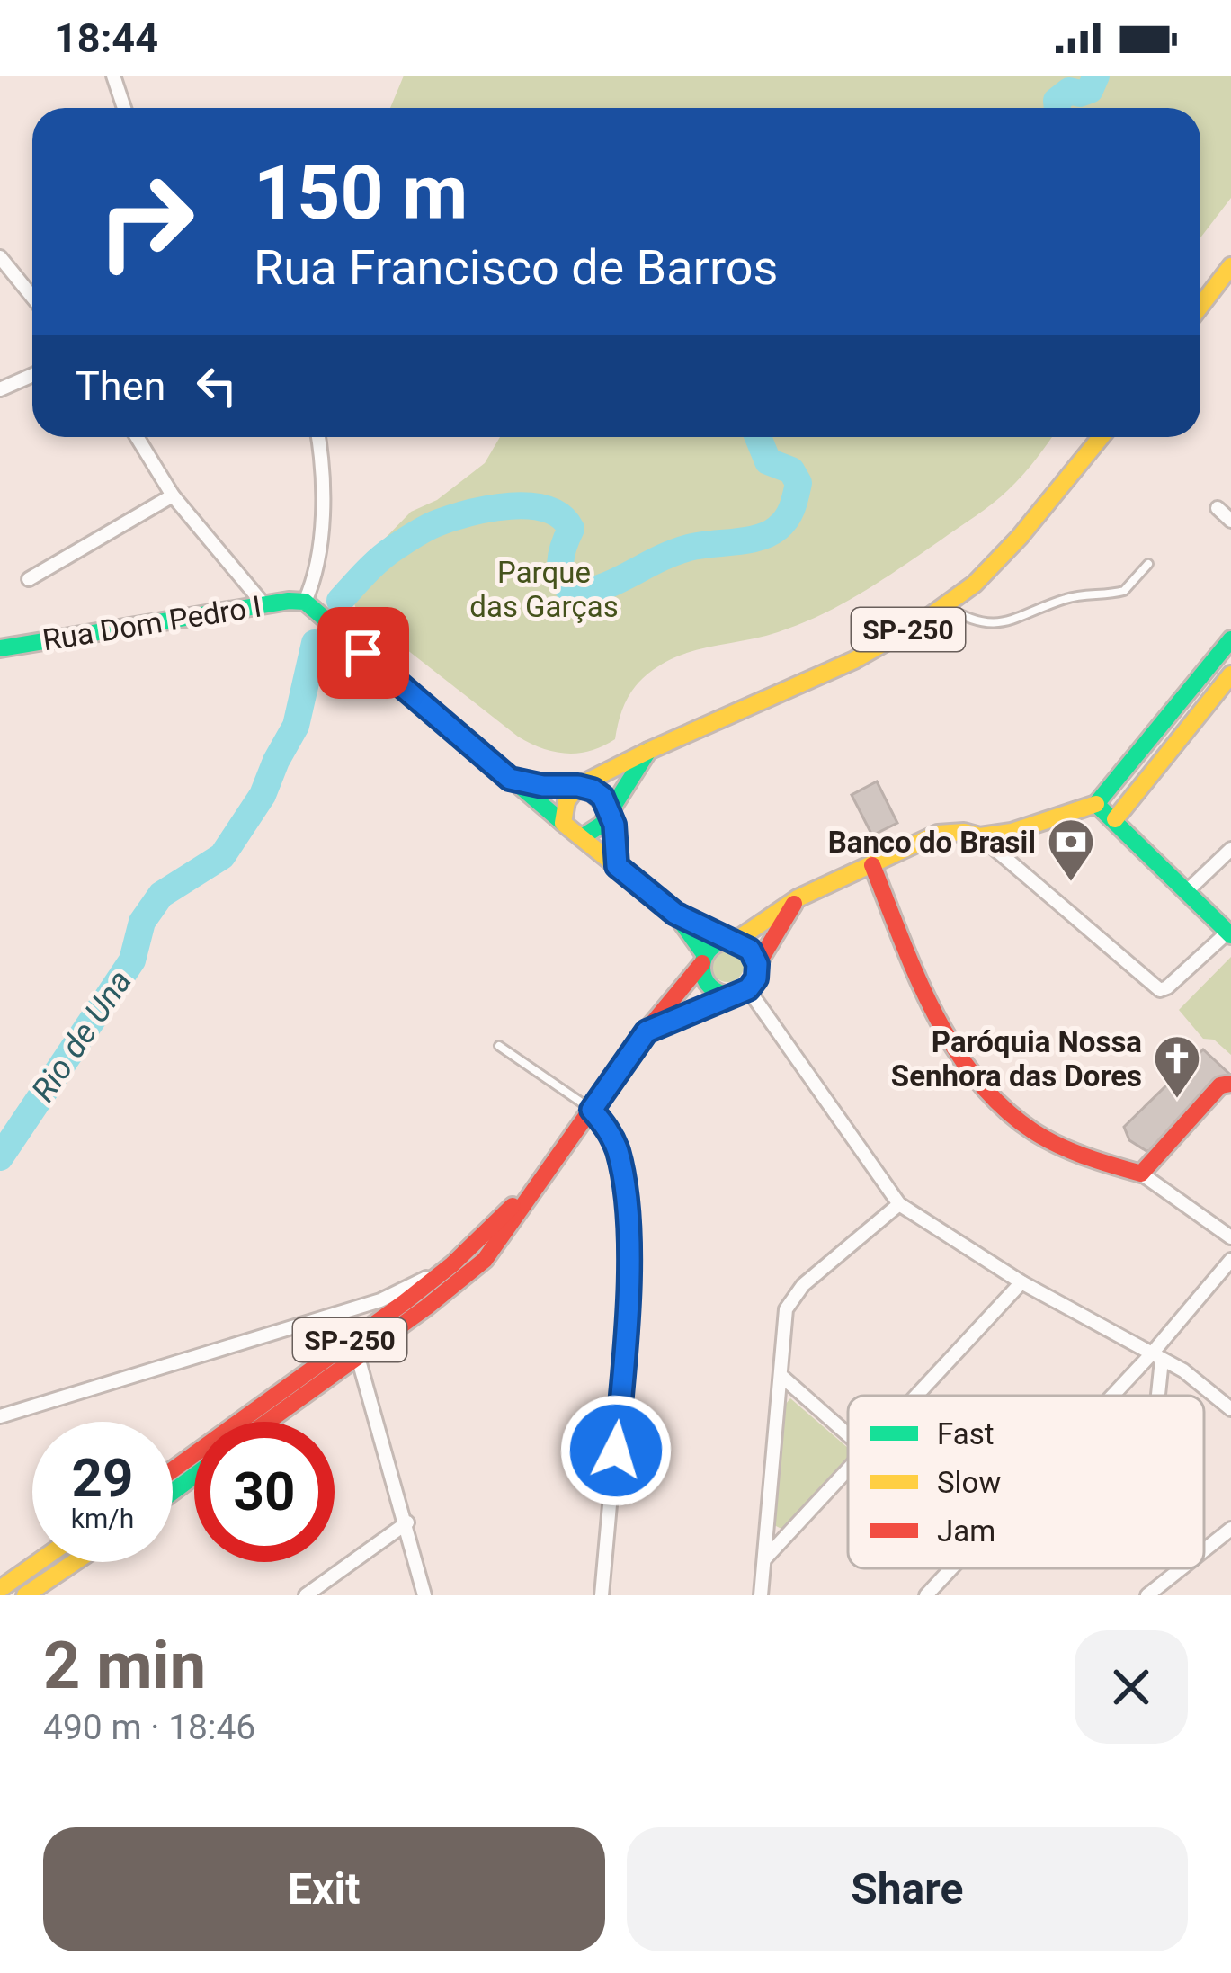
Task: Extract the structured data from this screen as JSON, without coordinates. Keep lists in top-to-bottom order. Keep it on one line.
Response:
{"streets":{"main road":["Rua Dom Pedro I","SP-250"]},"water":["Rio de Una"],"parks":["Parque das Garças"],"places":{"bank":["Banco do Brasil"],"church":["Paróquia Nossa Senhora das Dores"]},"legend":["Fast","Slow","Jam"],"page":{"status":"18:44","turn":["150 m","Rua Francisco de Barros"],"then":"Then","speed":"29 km/h","limit":"30","heading":["2 min","490 m · 18:46"],"buttons":["Exit","Share"]}}
